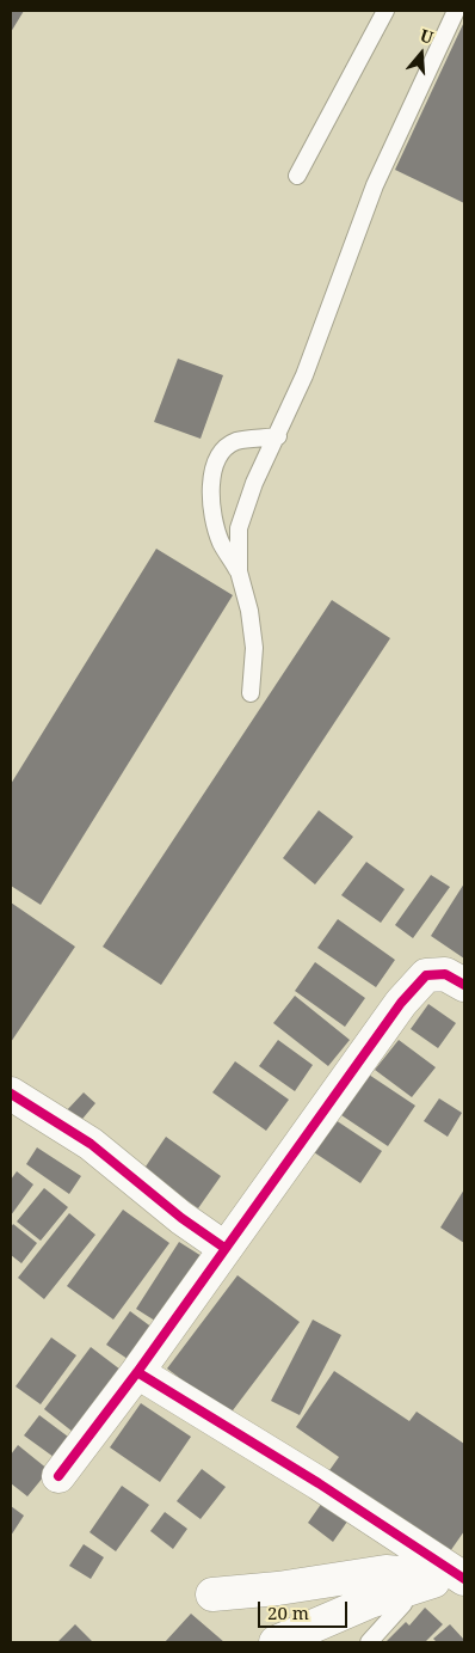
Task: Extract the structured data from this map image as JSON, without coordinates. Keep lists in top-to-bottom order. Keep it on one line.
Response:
{"scale_bar":"20 m","north":"top"}
